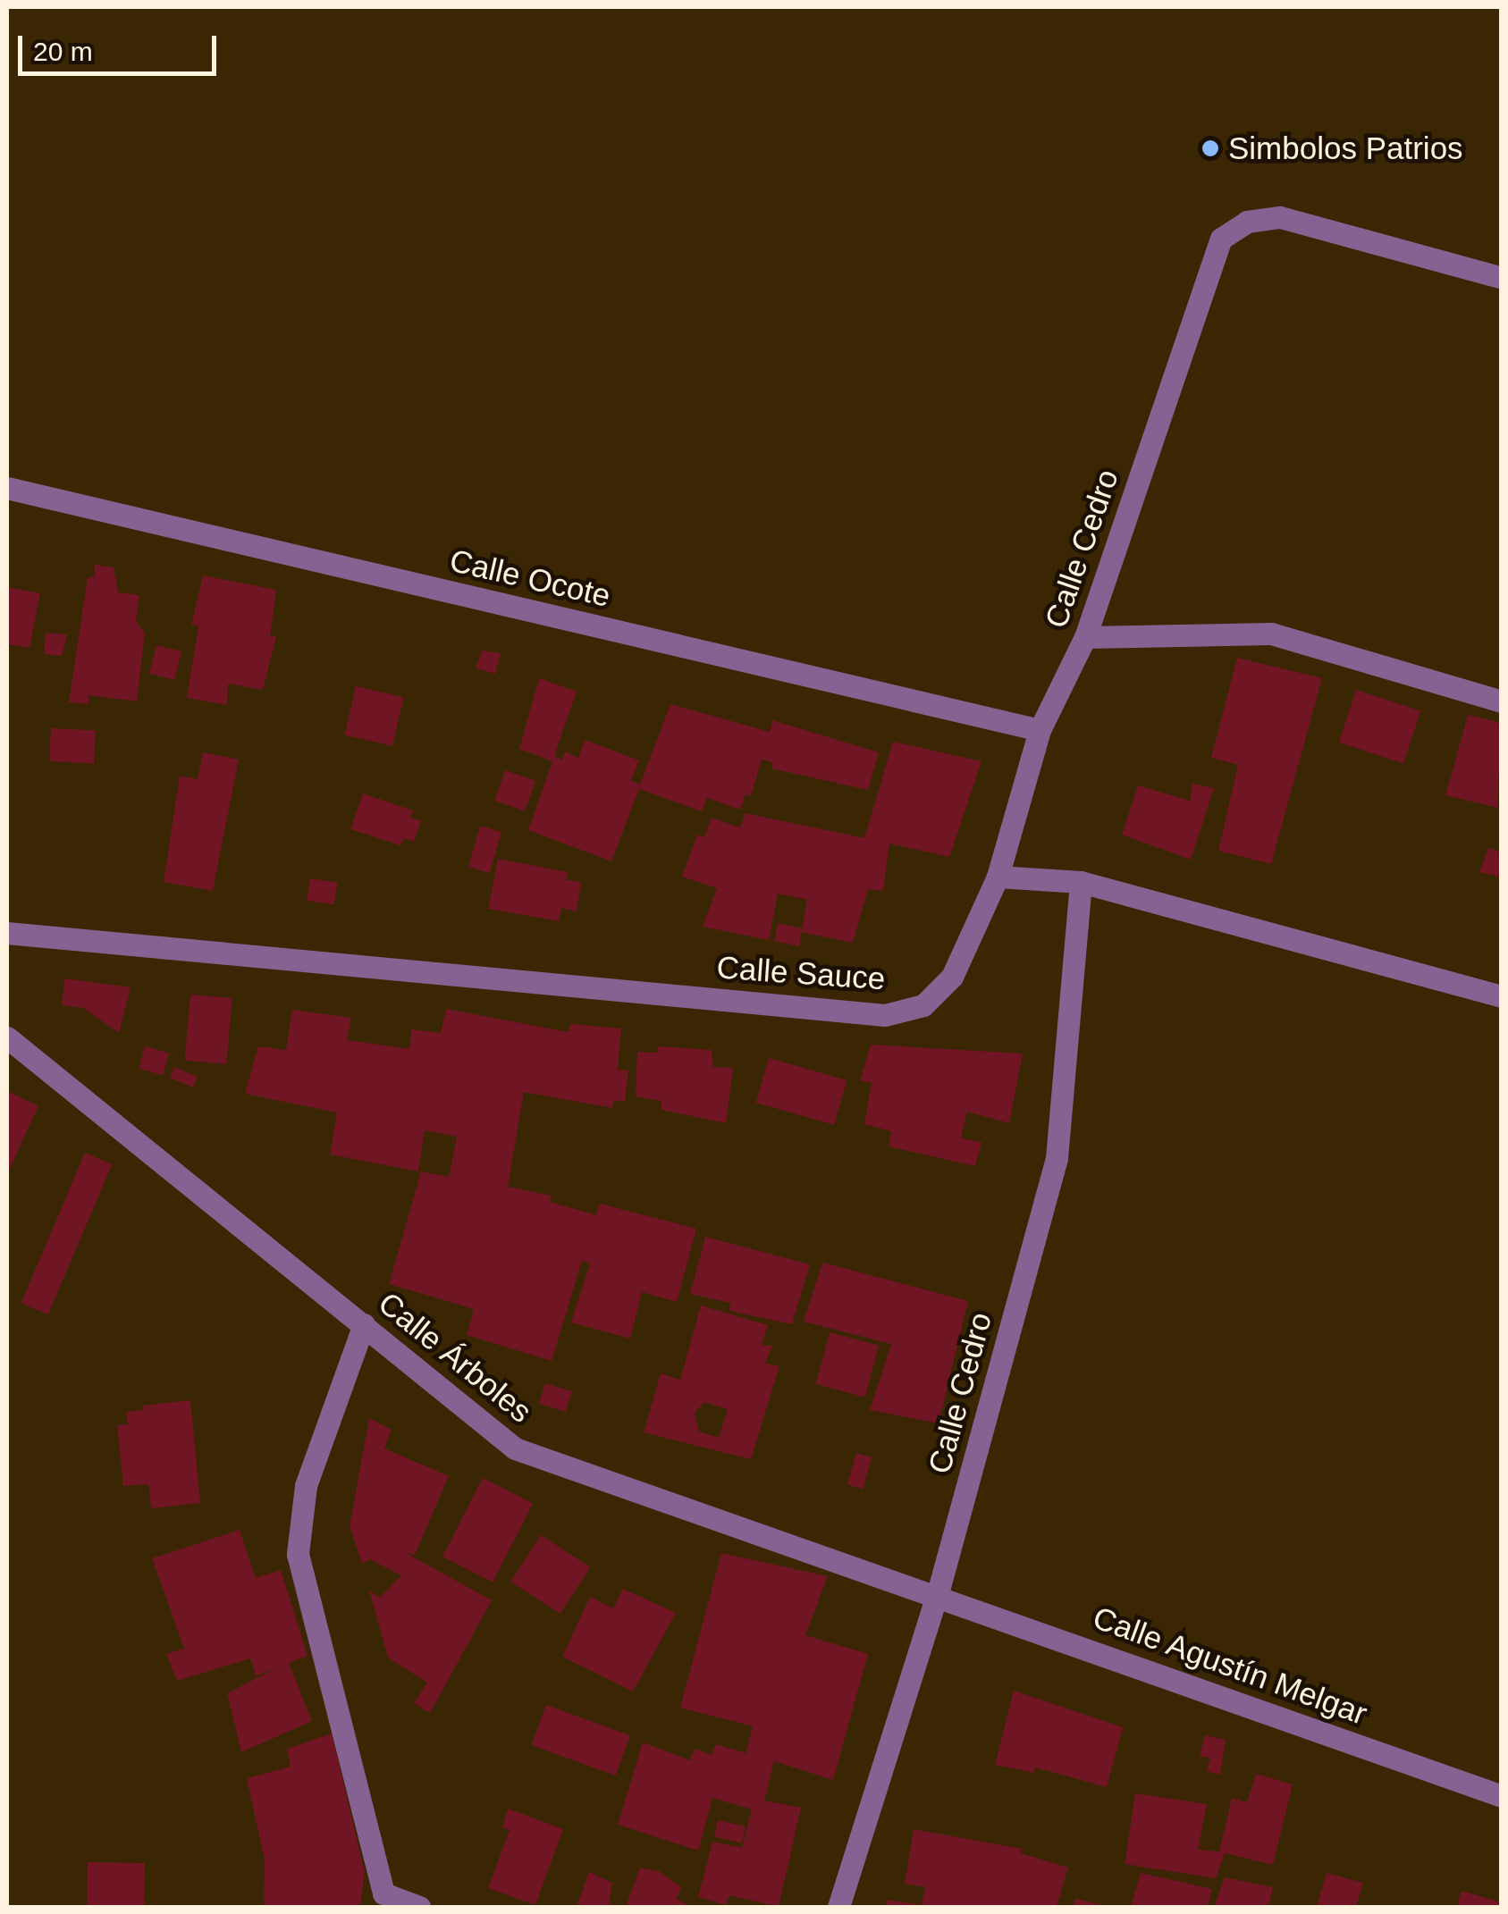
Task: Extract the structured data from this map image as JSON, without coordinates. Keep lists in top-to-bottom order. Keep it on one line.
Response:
{"streets":{"street":["Calle Cedro","Calle Ocote","Calle Sauce","Calle Árboles","Calle Agustín Melgar"]},"crossings":[["Calle Cedro","Calle Ocote"],["Calle Cedro","Calle Sauce"],["Calle Cedro","Calle Árboles"],["Calle Cedro","Calle Agustín Melgar"],["Calle Árboles","Calle Agustín Melgar"]],"places":["Simbolos Patrios"],"scale_bar":"20 m"}
